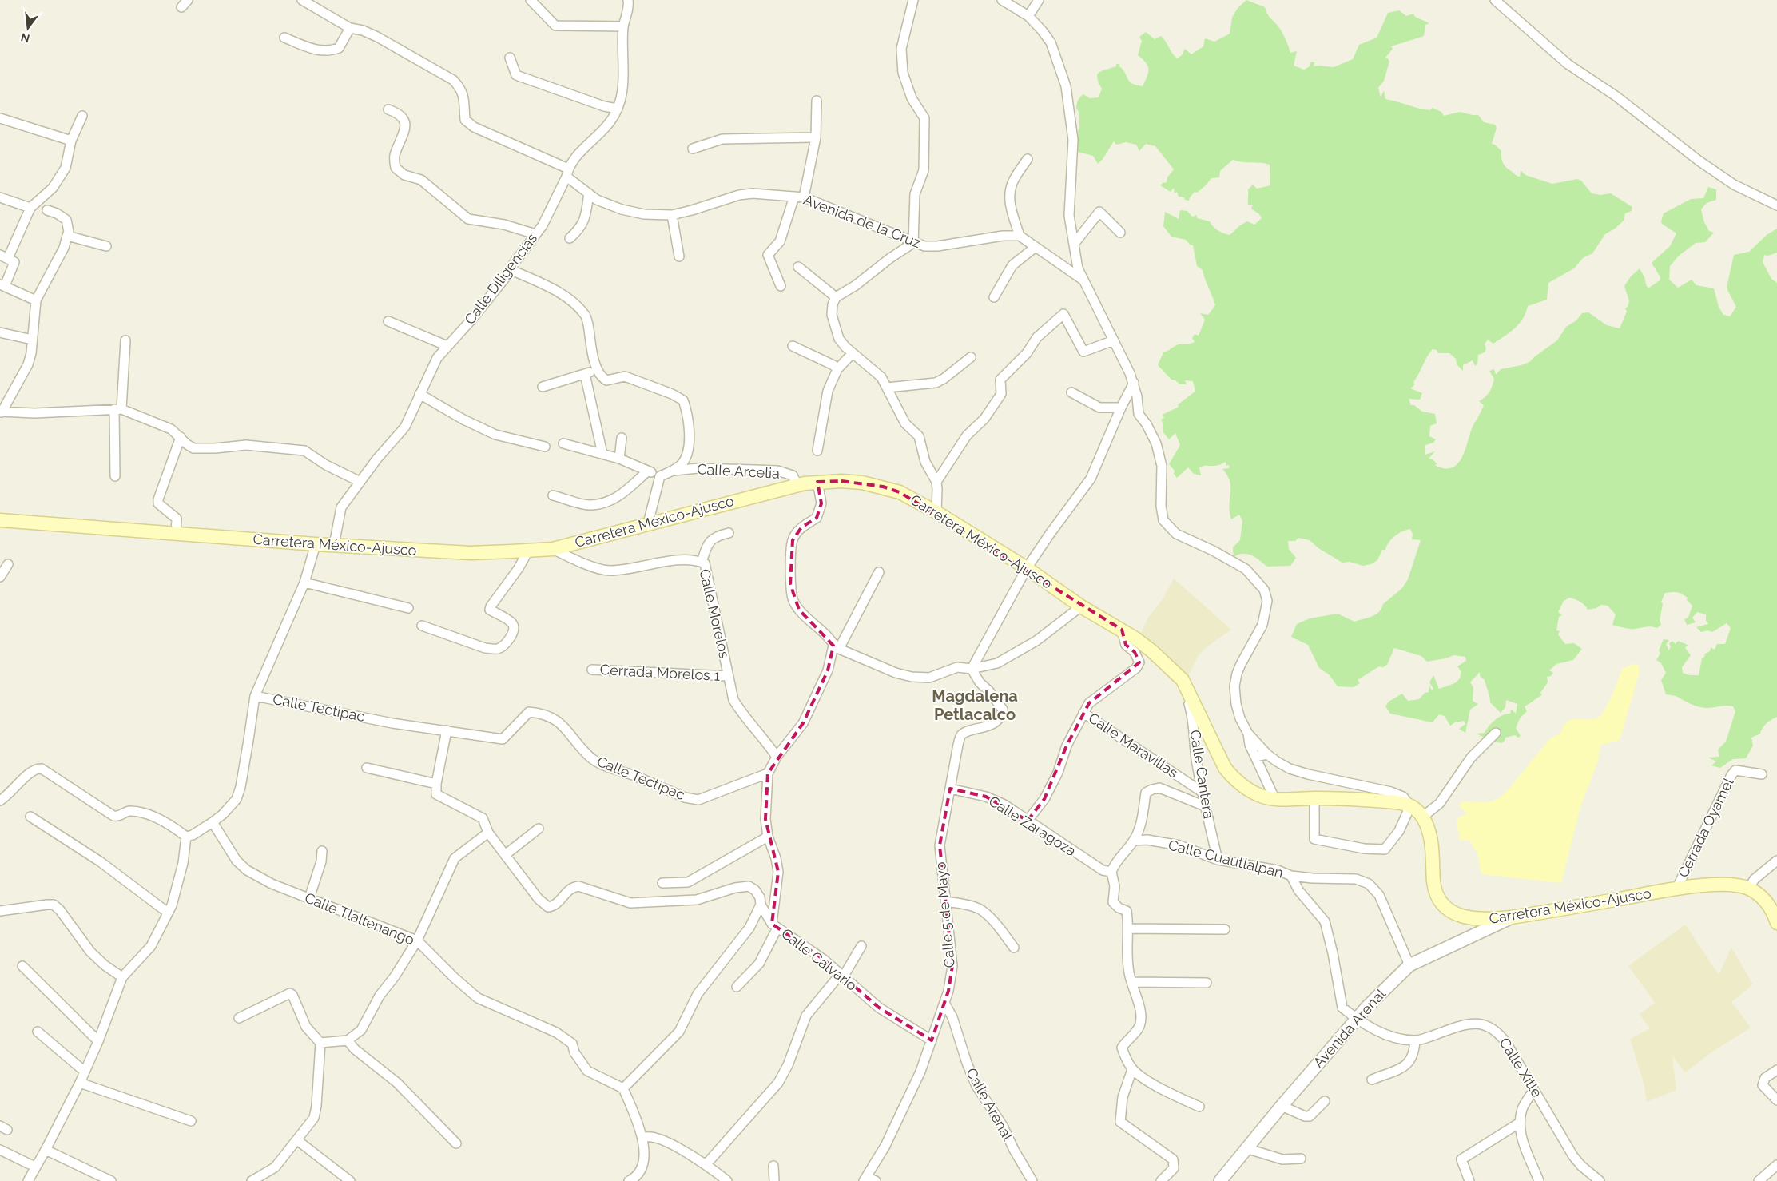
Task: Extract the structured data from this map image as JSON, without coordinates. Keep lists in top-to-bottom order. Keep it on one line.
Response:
{"streets":{"main road":["Carretera México-Ajusco"],"street":["Avenida de la Cruz","Calle Diligencias","Calle Arcelia","Calle Morelos","Cerrada Morelos 1","Calle Tectipac","Calle Maravillas","Calle Cantera","Calle Zaragoza","Cerrada Oyamel","Calle Cuautlalpan","Calle 5 de Mayo","Calle Tlaltenango","Calle Calvario","Avenida Arenal","Calle Xitle","Calle Arenal"]},"crossings":[["Avenida de la Cruz","Calle Diligencias"],["Calle Diligencias","Carretera México-Ajusco"],["Calle Arcelia","Carretera México-Ajusco"],["Carretera México-Ajusco","Calle Morelos"],["Carretera México-Ajusco","Calle Maravillas"],["Carretera México-Ajusco","Calle Cantera"],["Carretera México-Ajusco","Cerrada Oyamel"],["Carretera México-Ajusco","Avenida Arenal"],["Calle Morelos","Cerrada Morelos 1"],["Calle Tectipac","Calle Calvario"],["Calle Maravillas","Calle Cantera"],["Calle Maravillas","Calle Zaragoza"],["Calle Cantera","Calle Cuautlalpan"],["Calle Zaragoza","Calle 5 de Mayo"],["Calle Cuautlalpan","Avenida Arenal"],["Calle Cuautlalpan","Calle Xitle"],["Calle 5 de Mayo","Calle Calvario"],["Calle 5 de Mayo","Calle Arenal"],["Avenida Arenal","Calle Xitle"]],"districts":["Magdalena Petlacalco"],"north":"bottom"}
